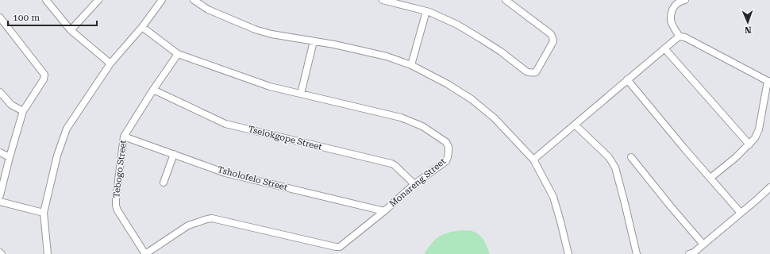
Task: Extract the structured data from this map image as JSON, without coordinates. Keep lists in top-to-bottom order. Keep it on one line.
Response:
{"streets":{"street":["Tselokgope Street","Tebogo Street","Tsholofelo Street","Monareng Street"]},"crossings":[["Tselokgope Street","Tebogo Street"],["Tselokgope Street","Monareng Street"],["Tebogo Street","Tsholofelo Street"],["Tebogo Street","Monareng Street"],["Tsholofelo Street","Monareng Street"]],"scale_bar":"100 m","north":"bottom"}
